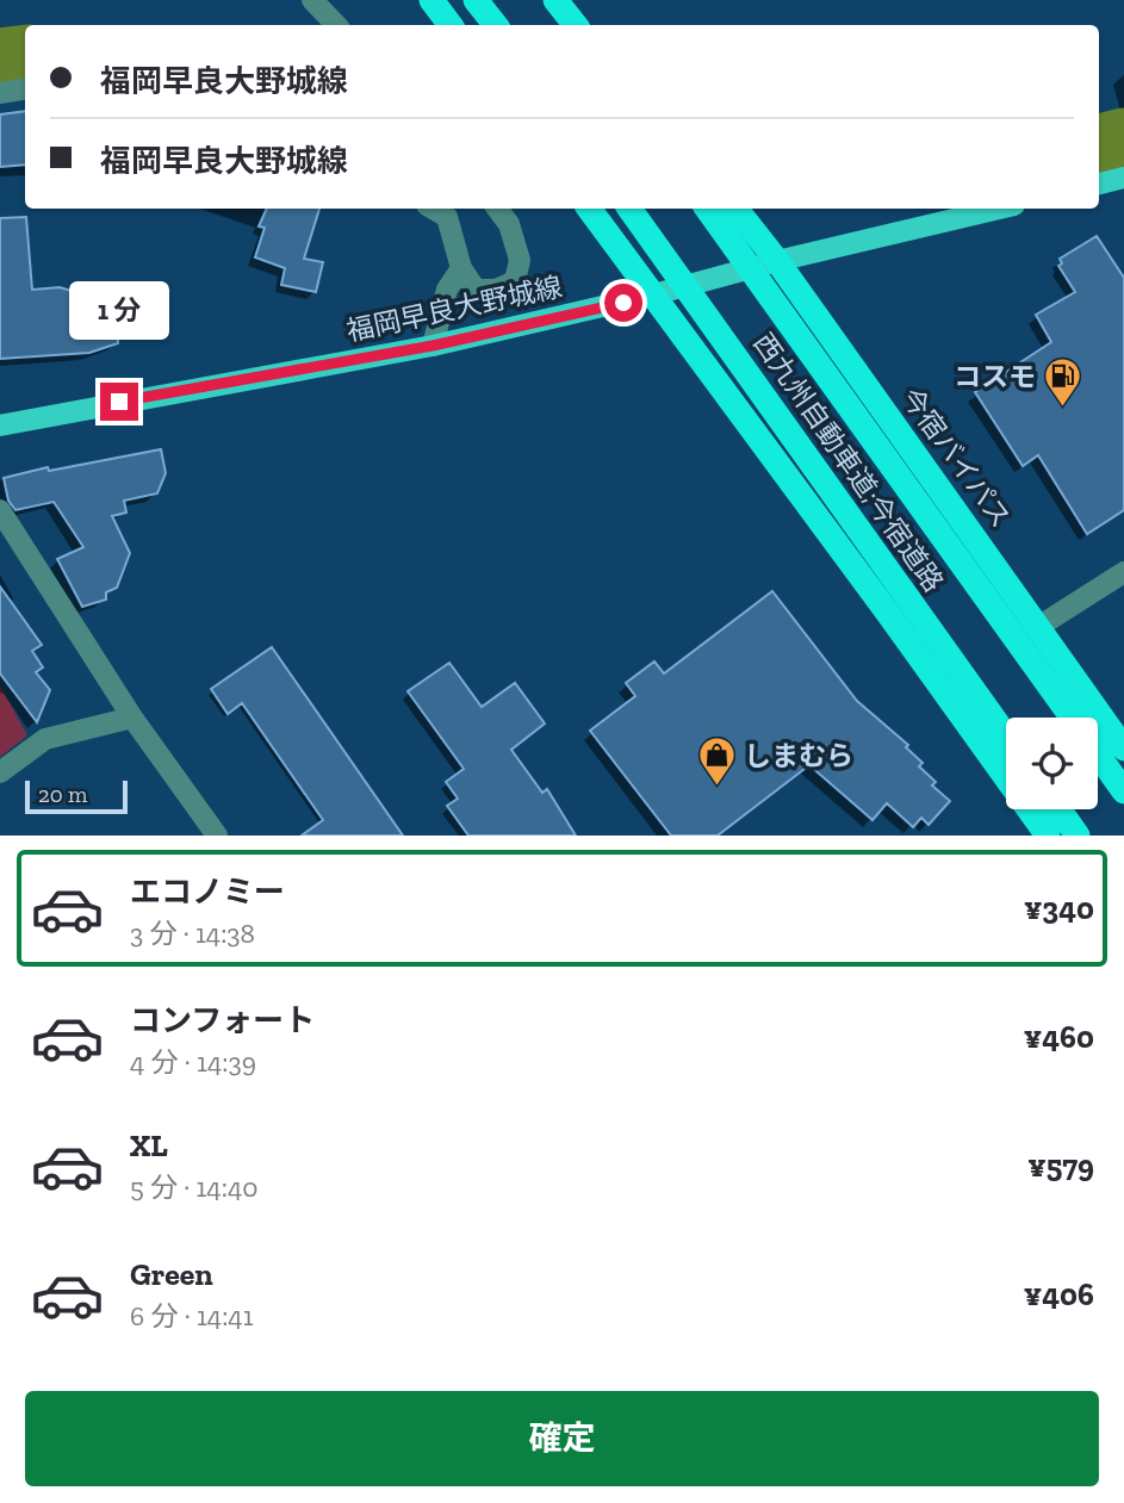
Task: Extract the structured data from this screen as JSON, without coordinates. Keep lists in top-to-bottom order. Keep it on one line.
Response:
{"streets":{"highway":["今宿バイパス","西九州自動車道;今宿道路"],"main road":["福岡早良大野城線"]},"crossings":[["福岡早良大野城線","今宿バイパス"]],"places":{"fuel station":["コスモ"],"shop":["しまむら"]},"scale_bar":"20 m","page":{"banner":["福岡早良大野城線","福岡早良大野城線"],"bubble":"1 分","scale":"20 m","list":[{"name":"エコノミー","note":"3 分 · 14:38","value":"¥340"},{"name":"コンフォート","note":"4 分 · 14:39","value":"¥460"},{"name":"XL","note":"5 分 · 14:40","value":"¥579"},{"name":"Green","note":"6 分 · 14:41","value":"¥406"}],"buttons":"確定"}}
